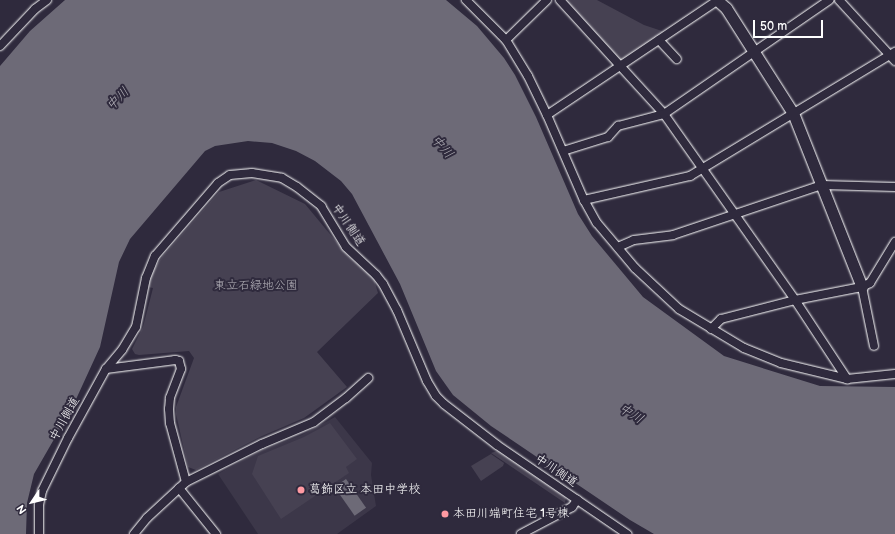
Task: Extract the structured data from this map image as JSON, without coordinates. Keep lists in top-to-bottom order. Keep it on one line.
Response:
{"streets":{"street":["中川側道"]},"water":["中川"],"parks":["東立石緑地公園"],"places":["葛飾区立 本田中学校","本田川端町住宅 1号棟"],"scale_bar":"50 m","north":"bottom left"}
